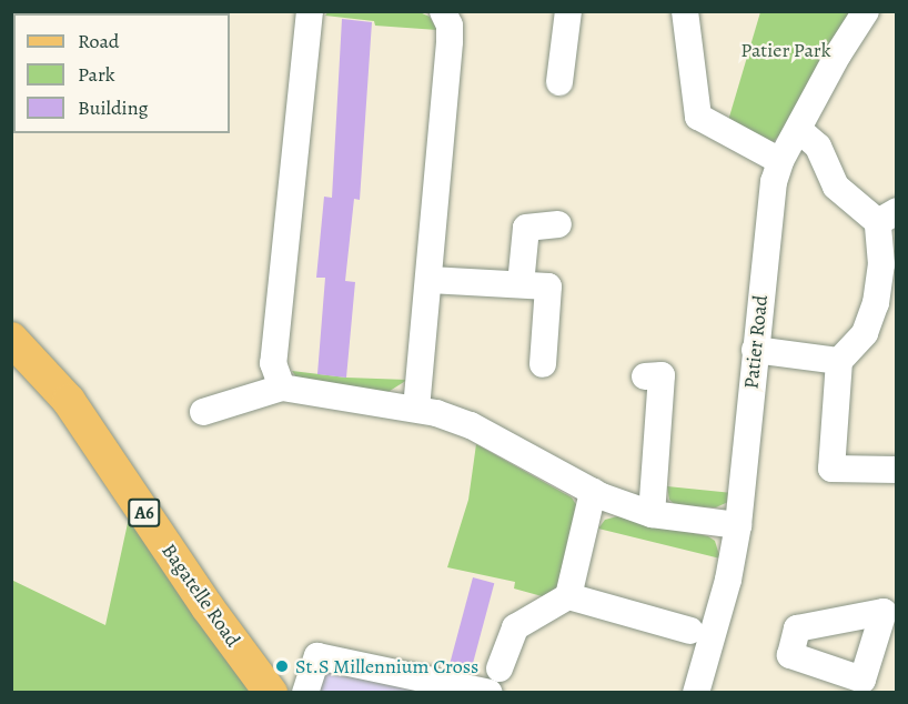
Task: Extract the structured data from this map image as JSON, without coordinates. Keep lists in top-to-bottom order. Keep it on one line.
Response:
{"streets":{"main road":["A6","Bagatelle Road"],"street":["Patier Road"]},"parks":["Patier Park"],"places":["St.S Millennium Cross"],"legend":["Road","Park","Building"]}
